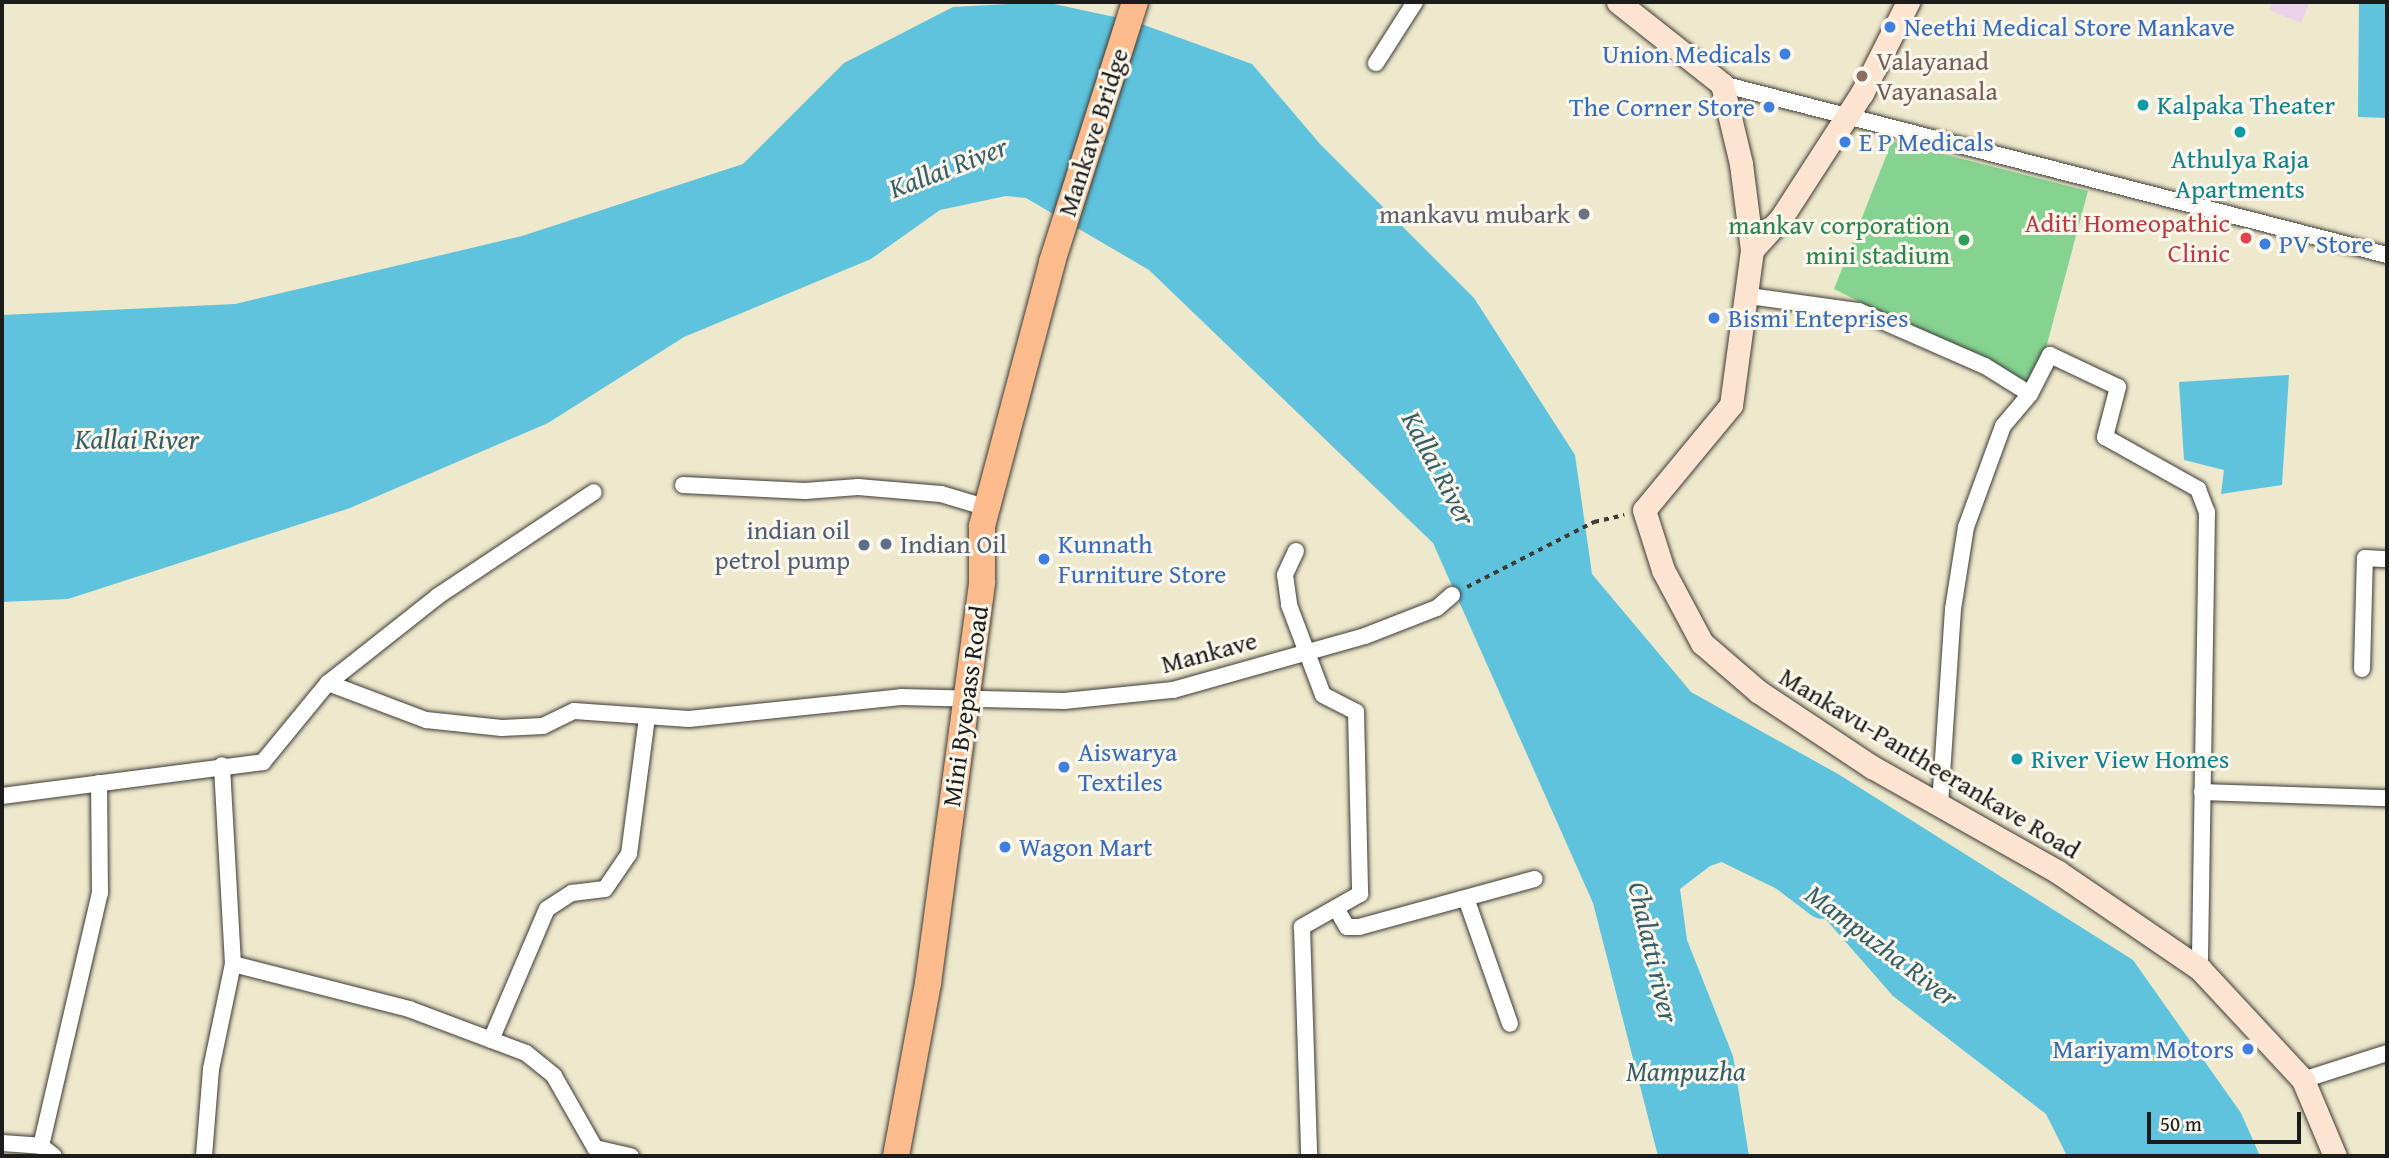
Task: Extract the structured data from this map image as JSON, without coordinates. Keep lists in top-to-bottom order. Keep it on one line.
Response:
{"streets":{"main road":["Mankave Bridge","Mini Byepass Road","Mankavu-Pantheerankave Road"],"street":["Mankave"]},"crossings":[["Mankave Bridge","Mini Byepass Road"],["Mankave","Mini Byepass Road"]],"water":["Kallai River","Mampuzha River","Chalatti river","Mampuzha"],"places":["Neethi Medical Store Mankave","Union Medicals","Valayanad Vayanasala","Kalpaka Theater","The Corner Store","Athulya Raja Apartments","E P Medicals","mankavu mubark","Aditi Homeopathic Clinic","mankav corporation mini stadium","PV Store","Bismi Enteprises","Indian Oil","indian oil petrol pump","Kunnath Furniture Store","River View Homes","Aiswarya Textiles","Wagon Mart","Mariyam Motors"],"scale_bar":"50 m"}
